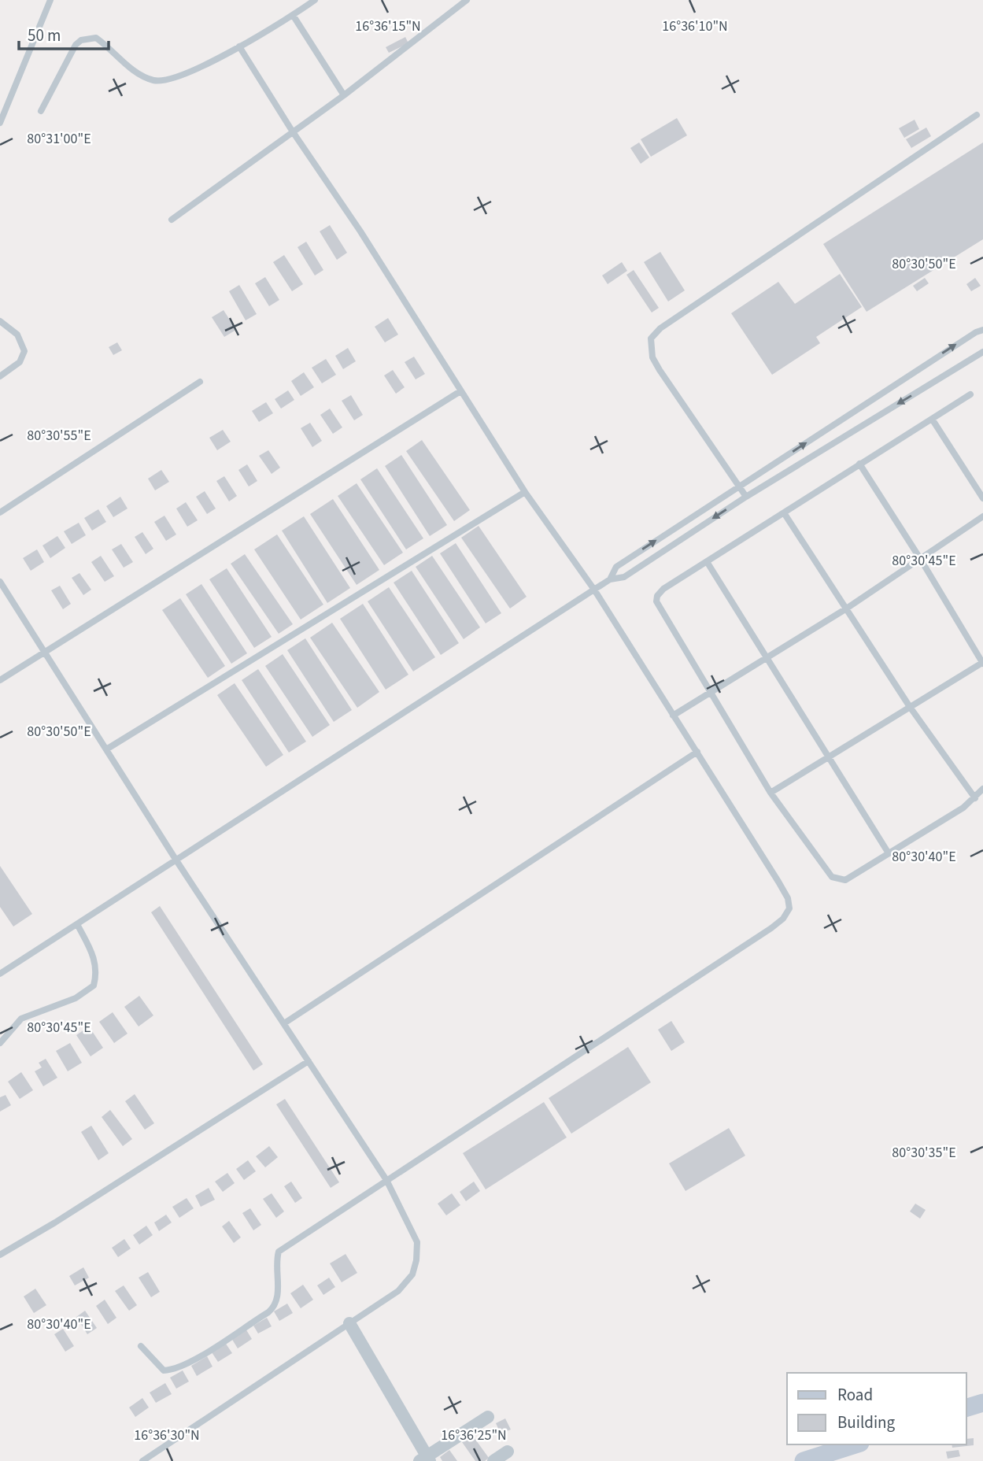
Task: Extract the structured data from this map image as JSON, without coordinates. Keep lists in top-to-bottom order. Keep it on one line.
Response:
{"legend":["Road","Building"],"scale_bar":"50 m","coordinates":["16°36'15\"N","16°36'10\"N","80°31'00\"E","80°30'50\"E","80°30'55\"E","80°30'45\"E","80°30'40\"E","80°30'35\"E","16°36'30\"N","16°36'25\"N"]}
